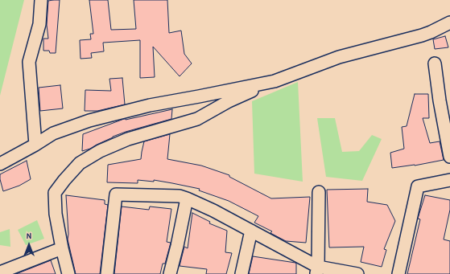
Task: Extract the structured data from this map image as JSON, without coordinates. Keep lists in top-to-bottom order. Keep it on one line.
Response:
{"north":"top"}
